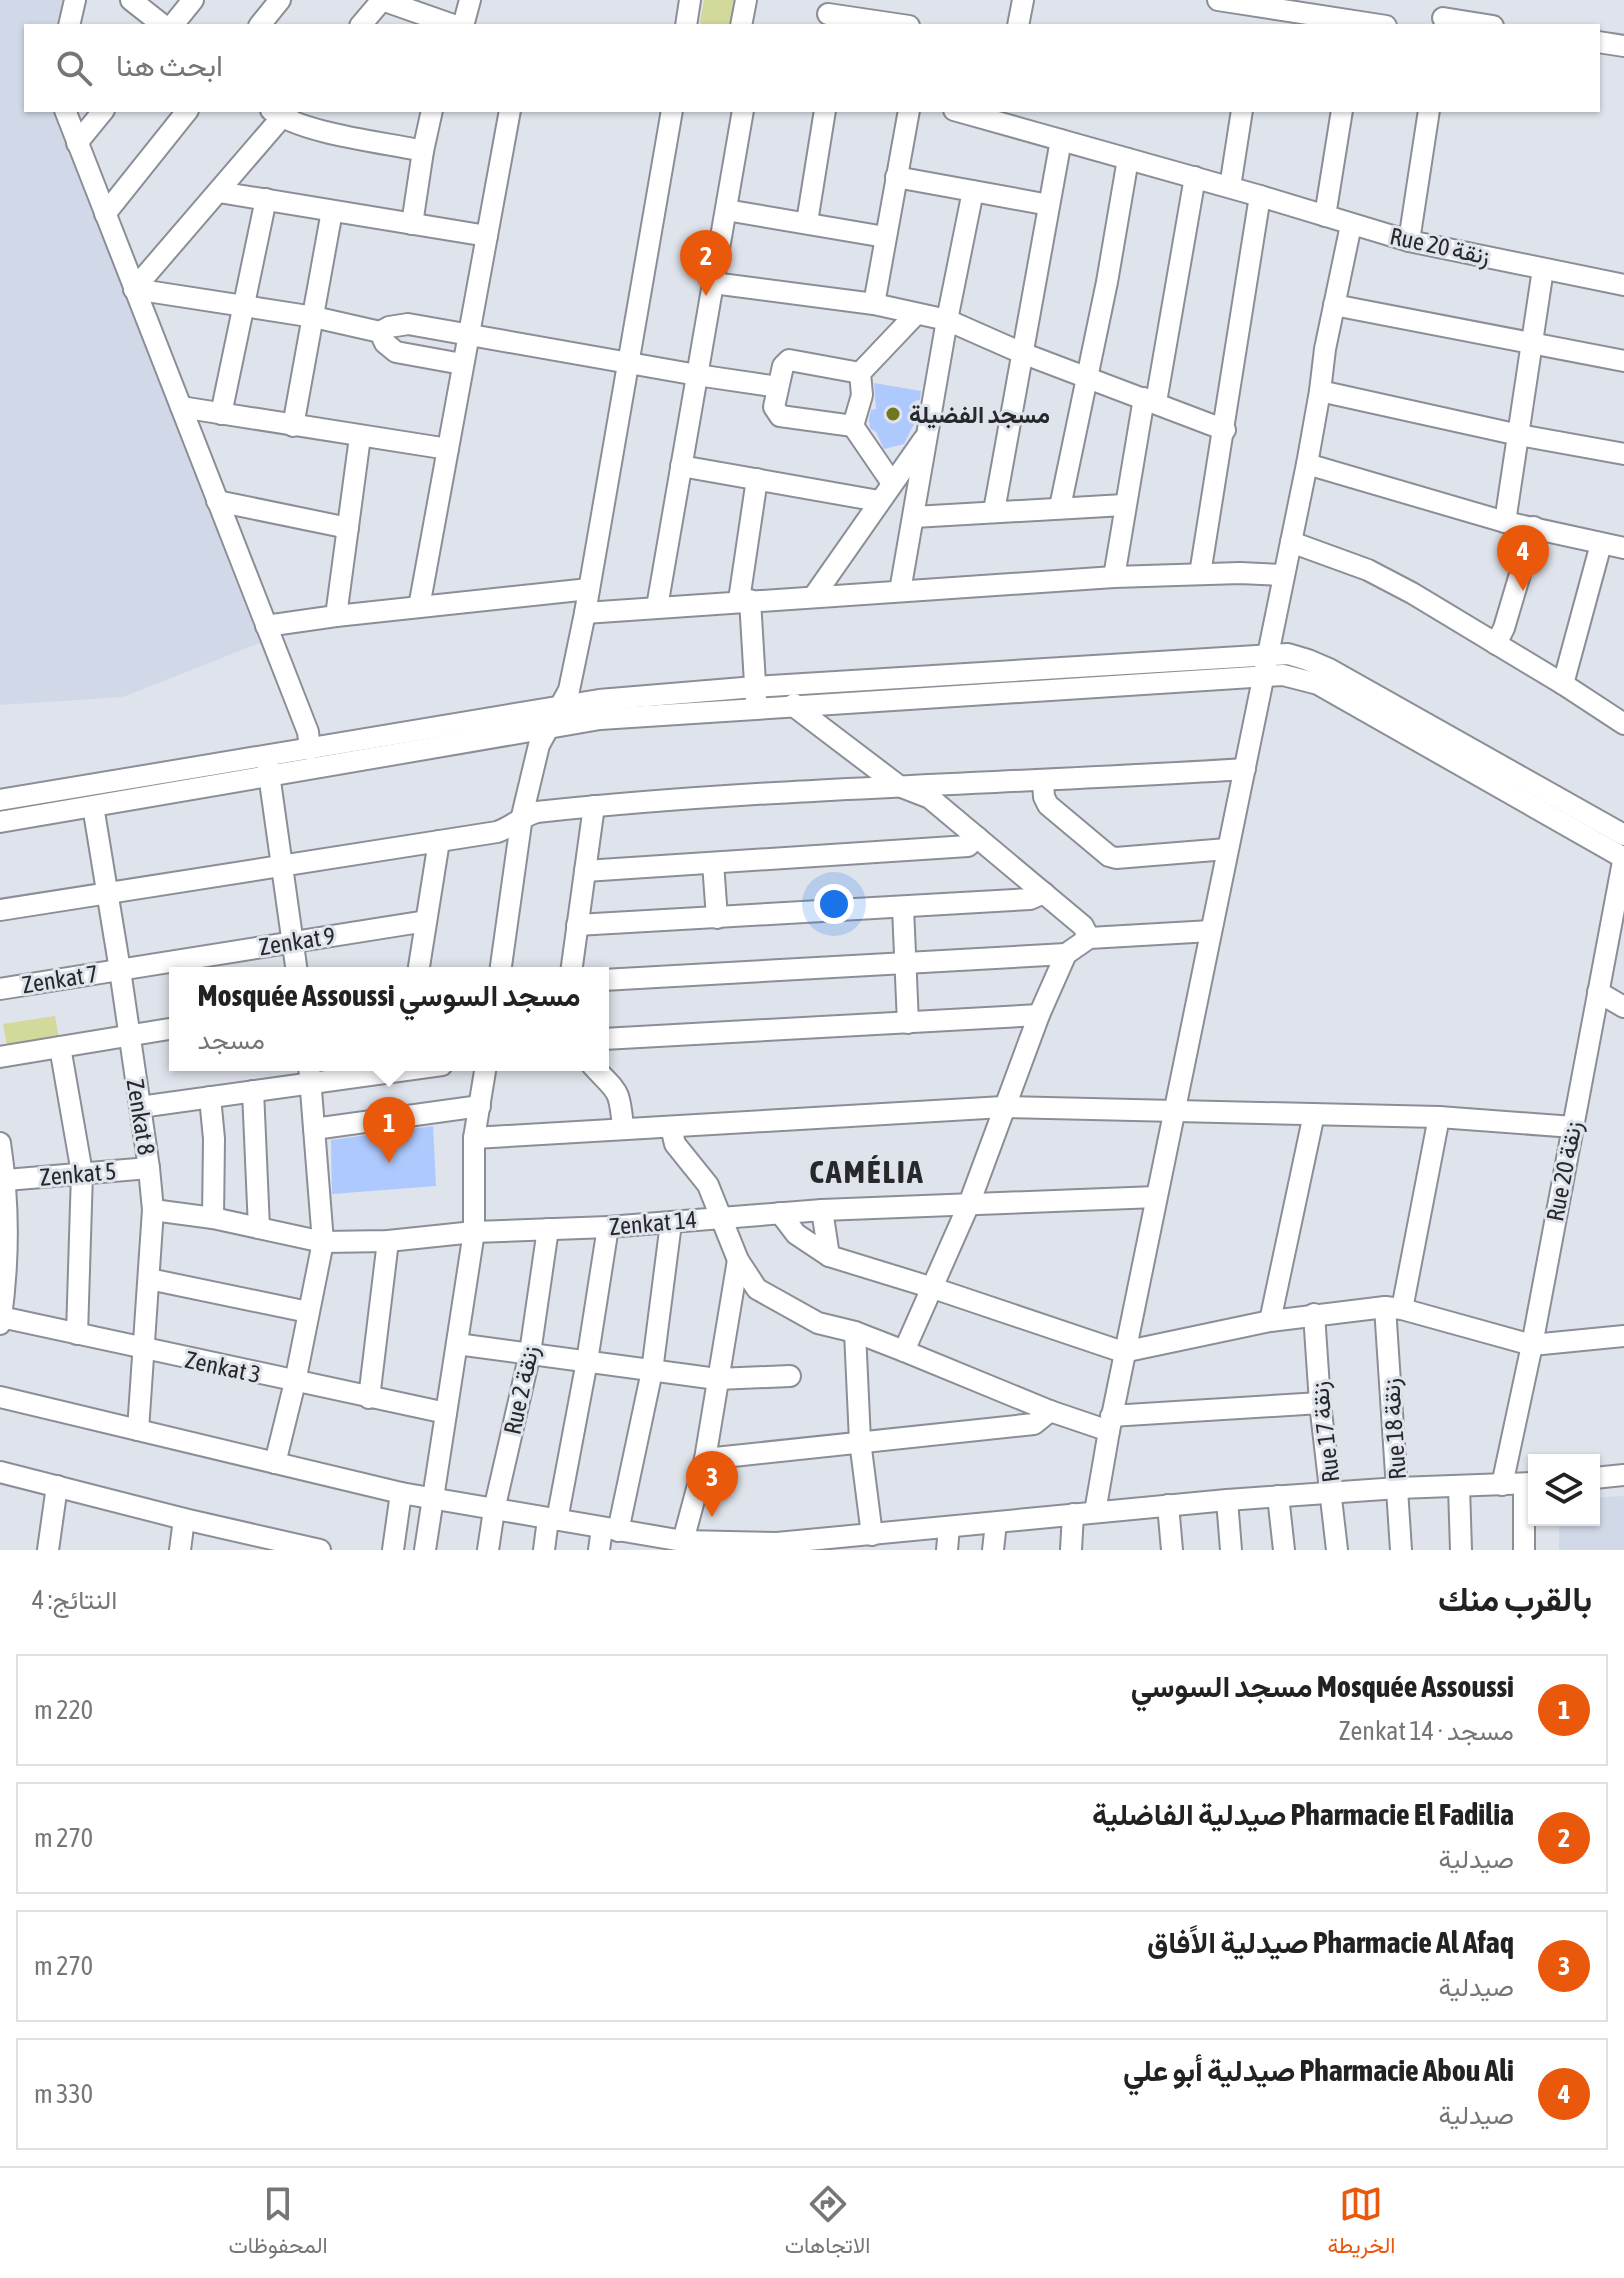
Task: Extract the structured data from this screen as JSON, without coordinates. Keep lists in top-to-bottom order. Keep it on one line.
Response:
{"streets":{"street":["Rue 20 زنقة","Zenkat 9","Zenkat 7","Zenkat 8","Zenkat 5","Zenkat 14","Zenkat 3","Rue 2 زنقة","Rue 18 زنقة","Rue 17 زنقة"]},"crossings":[["Zenkat 9","Zenkat 7"],["Zenkat 9","Zenkat 8"],["Zenkat 7","Zenkat 8"],["Zenkat 8","Zenkat 5"],["Zenkat 8","Zenkat 14"],["Zenkat 8","Zenkat 3"],["Zenkat 14","Rue 2 زنقة"]],"districts":["CAMÉLIA"],"places":["مسجد الفضيلة"],"page":{"search":"ابحث هنا","pins":["2","4","1","3"],"popup":["Mosquée Assoussi مسجد السوسي","مسجد"],"heading":["بالقرب منك","النتائج: 4"],"list":[{"mark":"1","name":"Mosquée Assoussi مسجد السوسي","note":"مسجد · Zenkat 14","value":"220 m"},{"mark":"2","name":"Pharmacie El Fadilia صيدلية الفاضلية","note":"صيدلية","value":"270 m"},{"mark":"3","name":"Pharmacie Al Afaq صيدلية الاًفاق","note":"صيدلية","value":"270 m"},{"mark":"4","name":"Pharmacie Abou Ali صيدلية أبو علي","note":"صيدلية","value":"330 m"}],"nav":["الخريطة","الاتجاهات","المحفوظات"]}}
